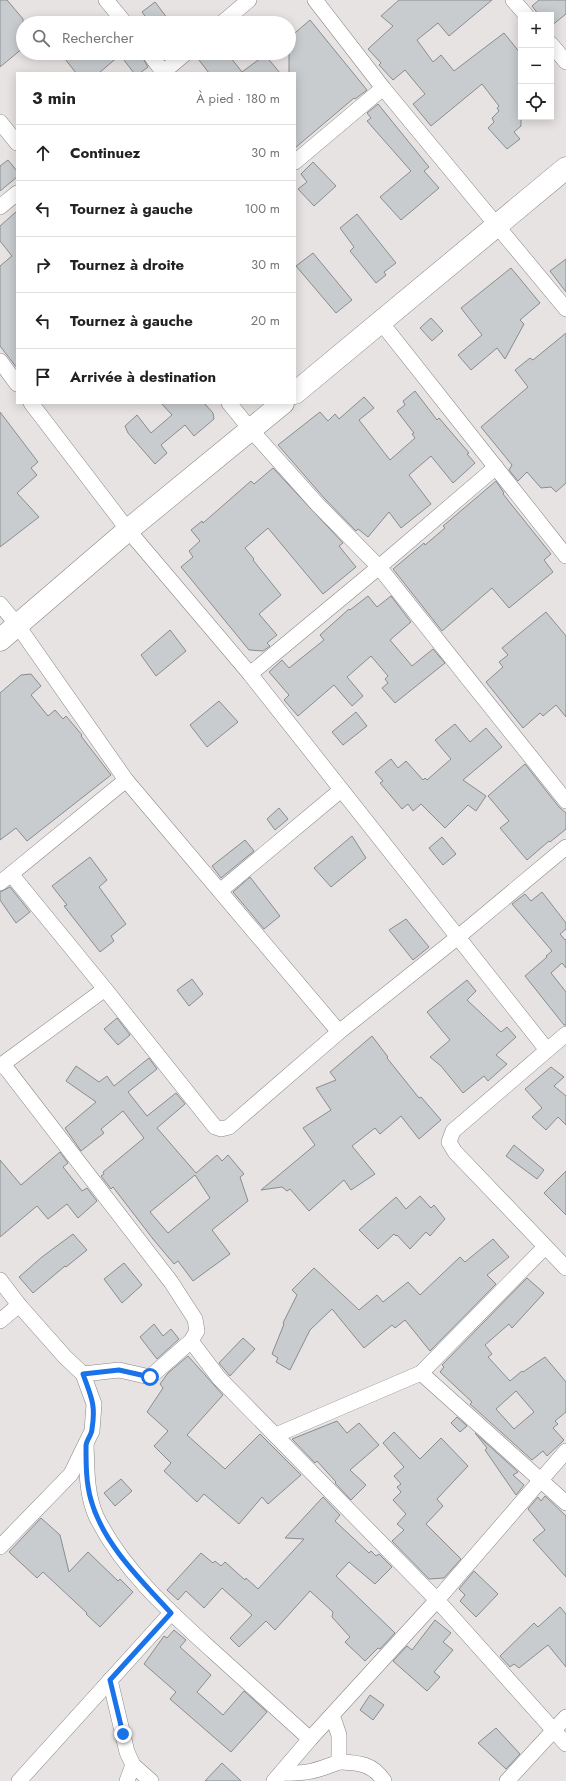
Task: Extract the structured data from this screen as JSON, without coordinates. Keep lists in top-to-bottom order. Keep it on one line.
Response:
{"page":{"map_buttons":["+","−"],"search":"Rechercher","heading":["3 min","À pied · 180 m"],"list":[["Continuez","30 m"],["Tournez à gauche","100 m"],["Tournez à droite","30 m"],["Tournez à gauche","20 m"],"Arrivée à destination"]}}
